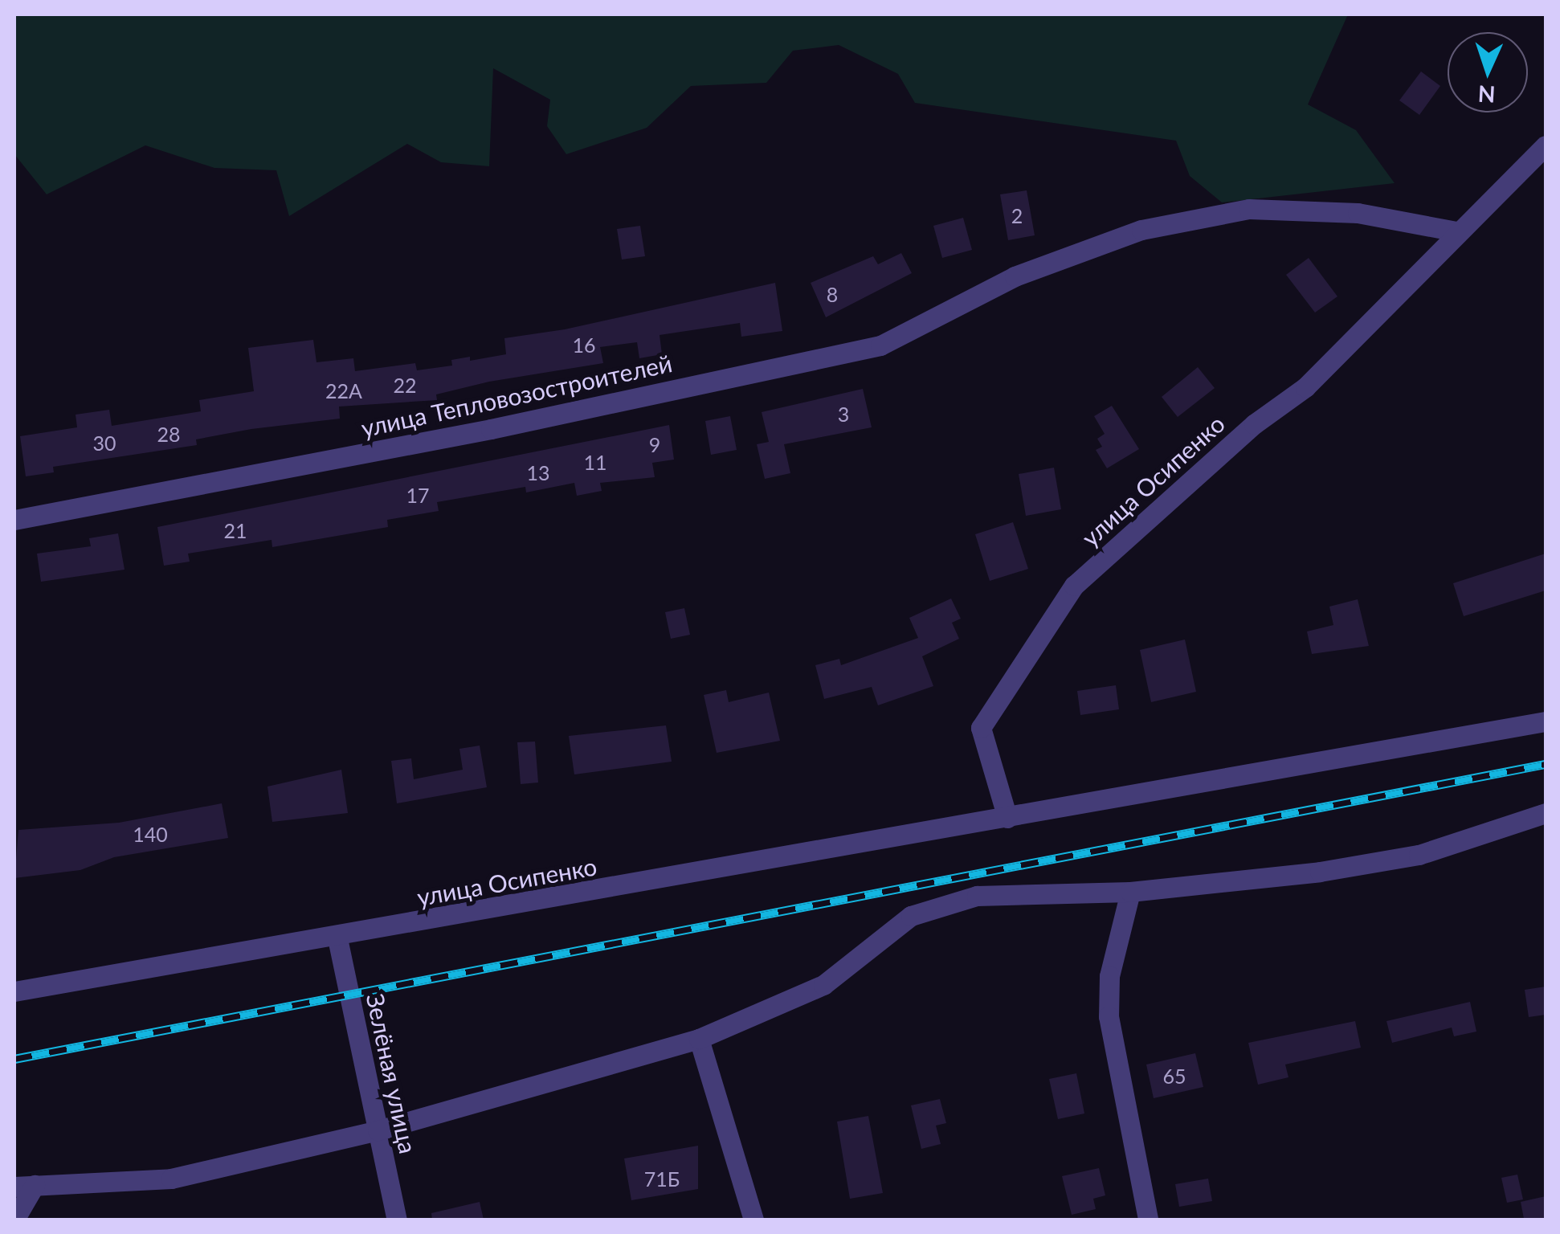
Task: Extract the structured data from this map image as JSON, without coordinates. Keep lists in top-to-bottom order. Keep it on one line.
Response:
{"streets":{"street":["улица Тепловозостроителей","улица Осипенко","Зелёная улица"]},"crossings":[["улица Тепловозостроителей","улица Осипенко"],["улица Осипенко","Зелёная улица"]],"house_numbers":["2","8","16","22","22А","3","28","30","9","11","13","17","21","140","65","71Б"],"north":"bottom"}
